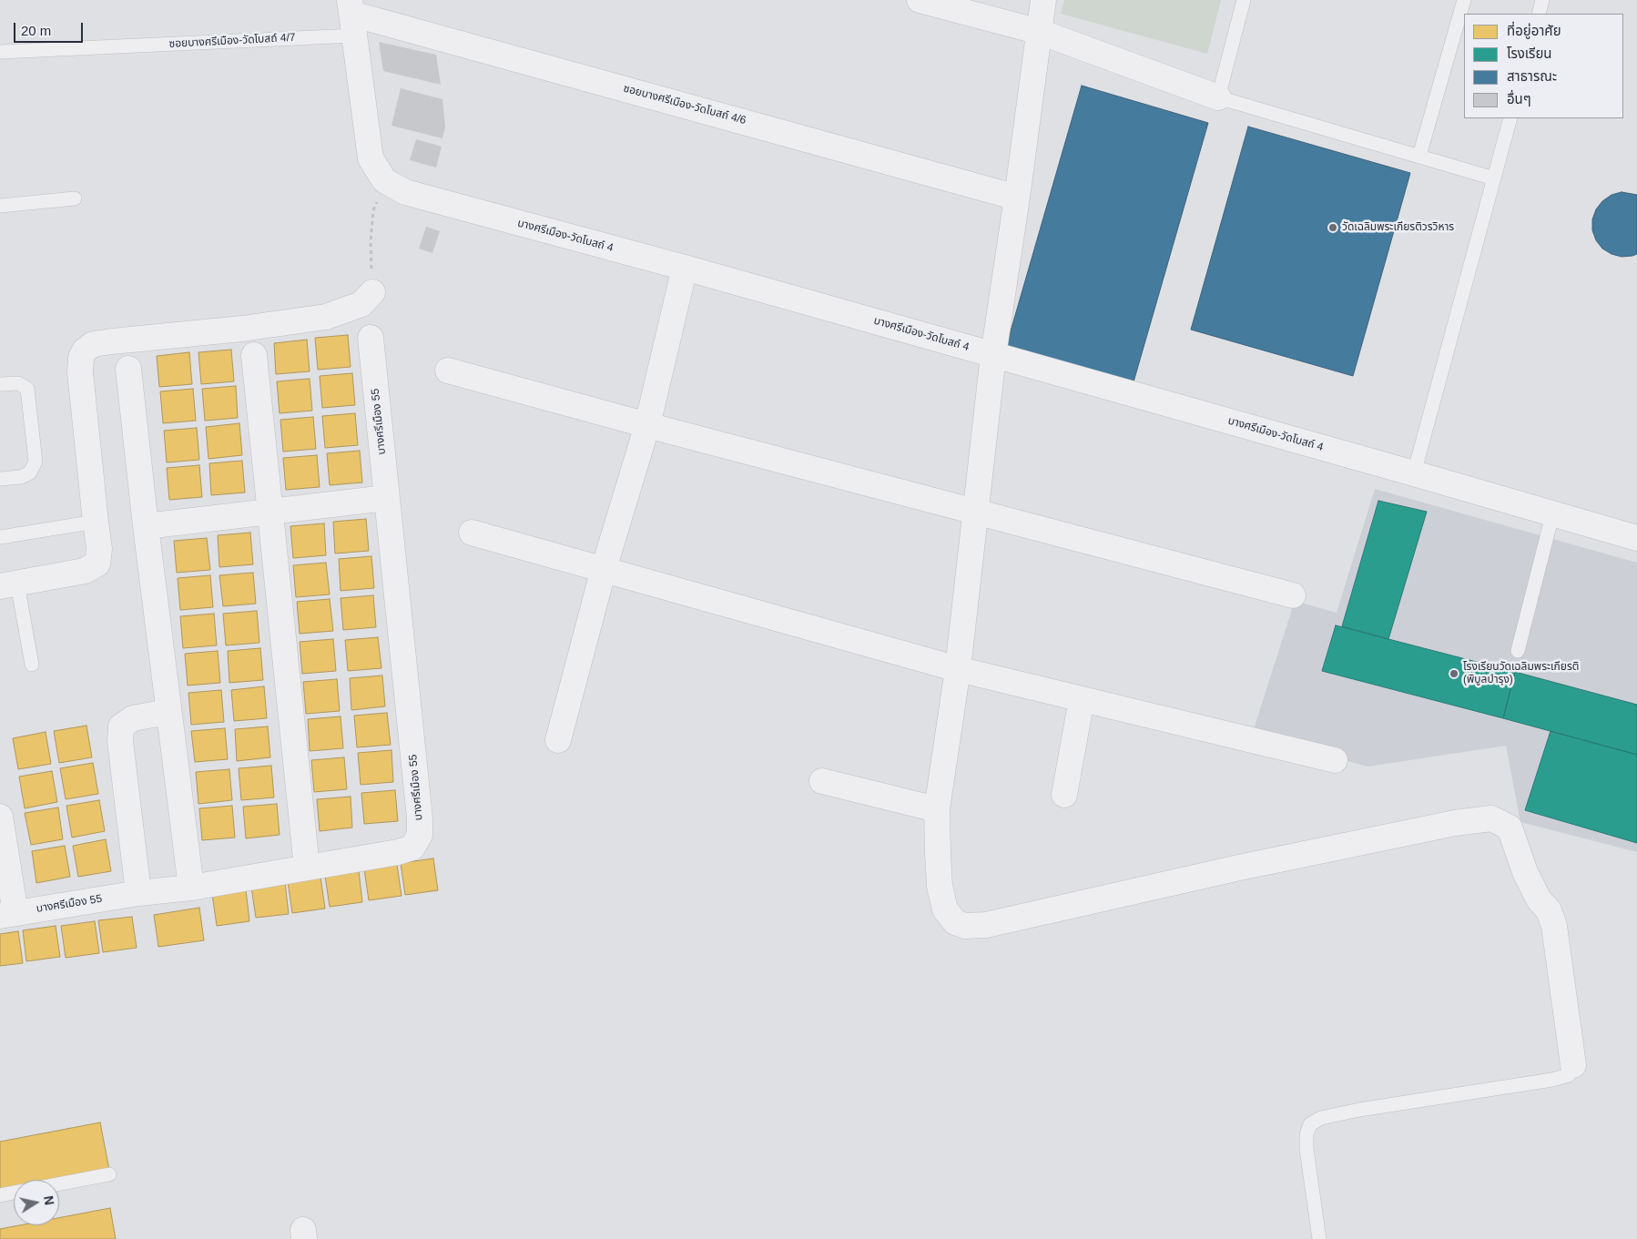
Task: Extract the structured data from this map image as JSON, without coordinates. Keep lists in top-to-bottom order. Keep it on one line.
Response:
{"streets":{"street":["ซอยบางศรีเมือง-วัดโบสถ์ 4/6","บางศรีเมือง-วัดโบสถ์ 4","บางศรีเมือง 55"],"lane":["ซอยบางศรีเมือง-วัดโบสถ์ 4/7"]},"crossings":[["ซอยบางศรีเมือง-วัดโบสถ์ 4/7","ซอยบางศรีเมือง-วัดโบสถ์ 4/6"],["ซอยบางศรีเมือง-วัดโบสถ์ 4/7","บางศรีเมือง-วัดโบสถ์ 4"],["ซอยบางศรีเมือง-วัดโบสถ์ 4/6","บางศรีเมือง-วัดโบสถ์ 4"]],"places":["วัดเฉลิมพระเกียรติวรวิหาร","โรงเรียนวัดเฉลิมพระเกียรติ (พิบูลบำรุง)"],"legend":["ที่อยู่อาศัย","โรงเรียน","สาธารณะ","อื่นๆ"],"scale_bar":"20 m","north":"right"}
